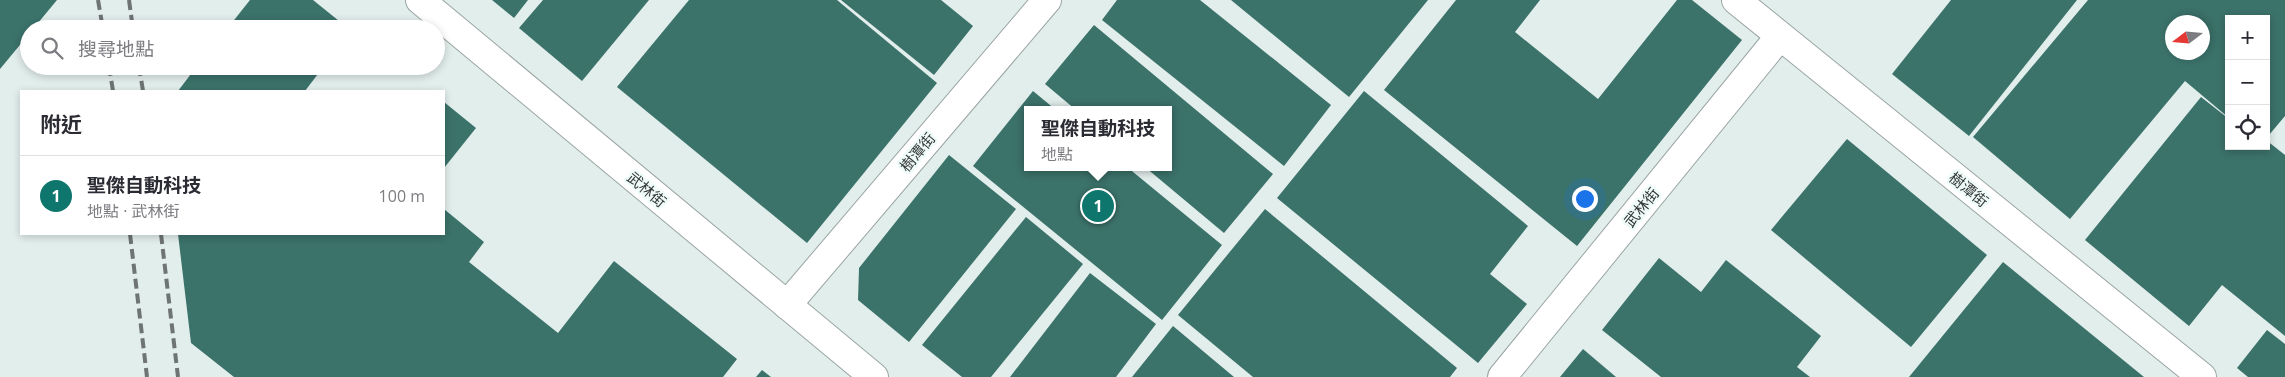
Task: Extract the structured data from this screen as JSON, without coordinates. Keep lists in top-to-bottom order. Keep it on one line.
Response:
{"streets":{"street":["樹潭街","武林街"]},"crossings":[["樹潭街","武林街"]],"north":"left","page":{"map_buttons":["+","−"],"search":"搜尋地點","heading":"附近","popup":["聖傑自動科技","地點"],"list":[{"mark":"1","name":"聖傑自動科技","note":"地點 · 武林街","value":"100 m"}],"pins":"1"}}
